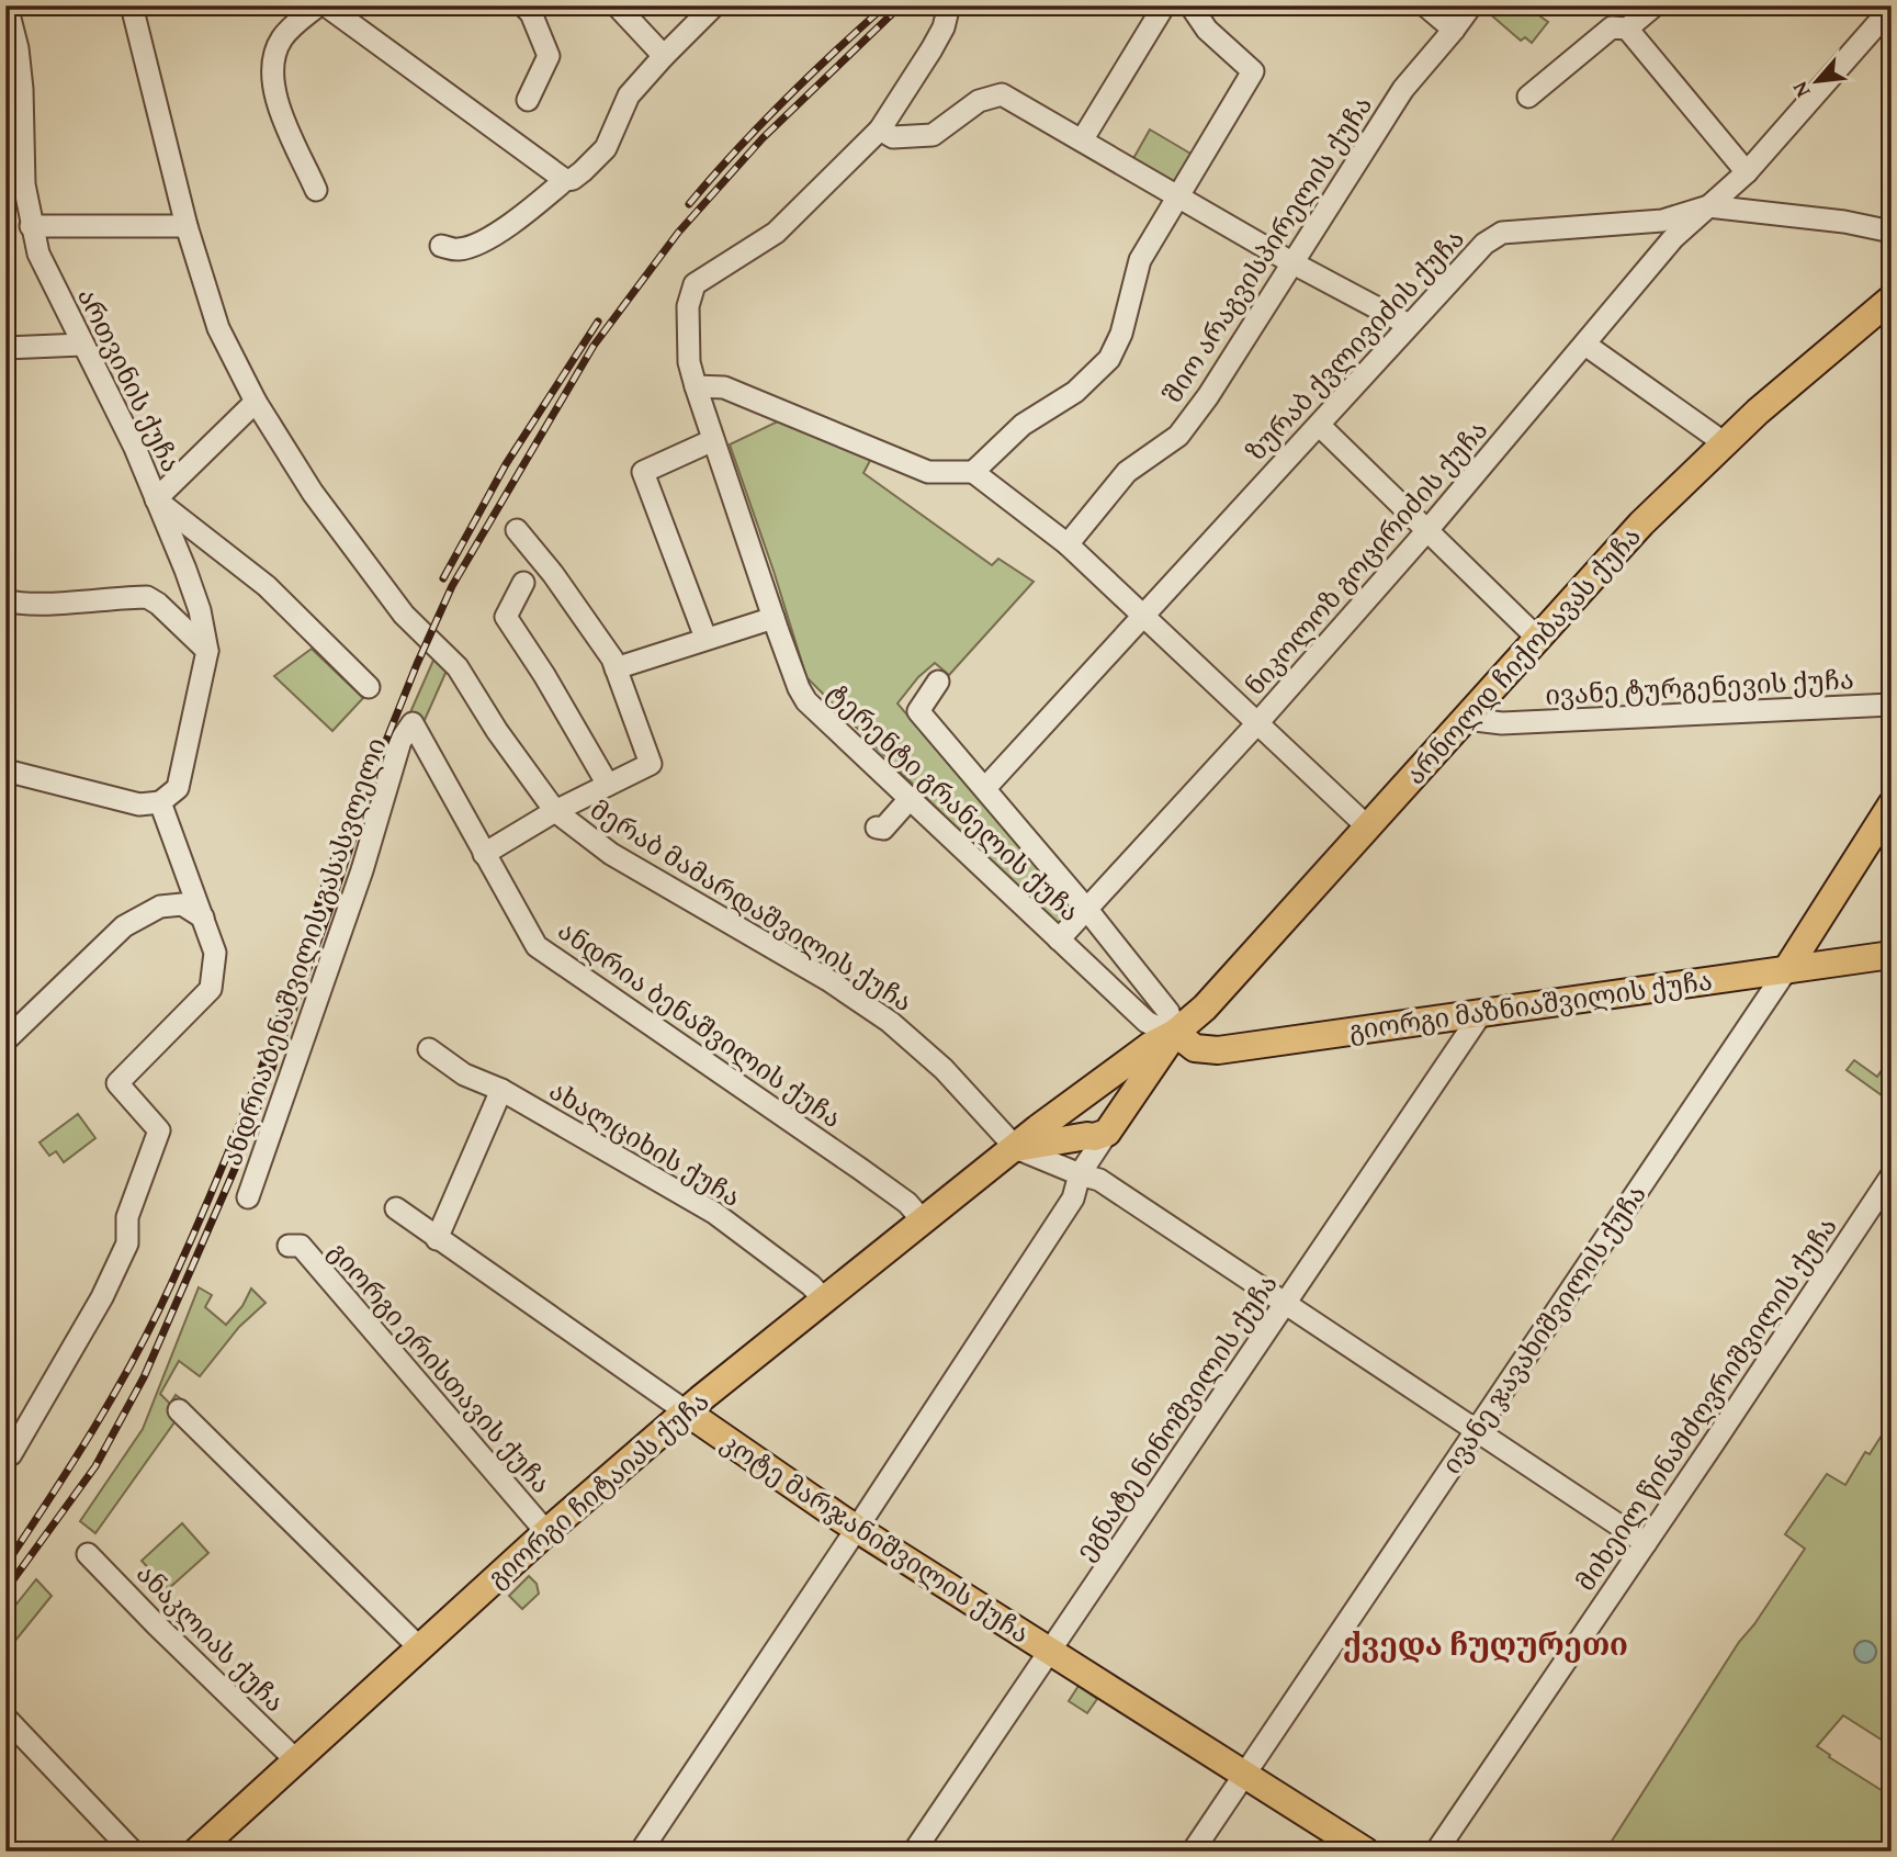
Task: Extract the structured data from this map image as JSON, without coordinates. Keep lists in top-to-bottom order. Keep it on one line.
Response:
{"streets":{"main road":["არნოლდ ჩიქობავას ქუჩა","გიორგი მაზნიაშვილის ქუჩა","ივანე ჯავახიშვილის ქუჩა","გიორგი ჩიტაიას ქუჩა","კოტე მარჯანიშვილის ქუჩა"],"street":["შიო არაგვისპირელის ქუჩა","ზურაბ ქვლივიძის ქუჩა","ართვინის ქუჩა","ნიკოლოზ გოცირიძის ქუჩა","ივანე ტურგენევის ქუჩა","ტერენტი გრანელის ქუჩა","მერაბ მამარდაშვილის ქუჩა","ანდრია ბენაშვილის გასასვლელი","ანდრია ბენაშვილის ქუჩა","ახალციხის ქუჩა","გიორგი ერისთავის ქუჩა","მიხეილ წინამძღვრიშვილის ქუჩა","ეგნატე ნინოშვილის ქუჩა","ანაკლიას ქუჩა"]},"crossings":[["ზურაბ ქვლივიძის ქუჩა","ნიკოლოზ გოცირიძის ქუჩა"],["ზურაბ ქვლივიძის ქუჩა","ტერენტი გრანელის ქუჩა"],["ნიკოლოზ გოცირიძის ქუჩა","ტერენტი გრანელის ქუჩა"],["არნოლდ ჩიქობავას ქუჩა","ივანე ტურგენევის ქუჩა"],["არნოლდ ჩიქობავას ქუჩა","ტერენტი გრანელის ქუჩა"],["არნოლდ ჩიქობავას ქუჩა","გიორგი მაზნიაშვილის ქუჩა"],["ტერენტი გრანელის ქუჩა","გიორგი მაზნიაშვილის ქუჩა"],["ტერენტი გრანელის ქუჩა","გიორგი ჩიტაიას ქუჩა"],["მერაბ მამარდაშვილის ქუჩა","გიორგი ჩიტაიას ქუჩა"],["ანდრია ბენაშვილის გასასვლელი","ანდრია ბენაშვილის ქუჩა"],["გიორგი მაზნიაშვილის ქუჩა","ივანე ჯავახიშვილის ქუჩა"],["გიორგი მაზნიაშვილის ქუჩა","ეგნატე ნინოშვილის ქუჩა"],["გიორგი მაზნიაშვილის ქუჩა","გიორგი ჩიტაიას ქუჩა"],["ანდრია ბენაშვილის ქუჩა","გიორგი ჩიტაიას ქუჩა"],["ახალციხის ქუჩა","გიორგი ჩიტაიას ქუჩა"],["ივანე ჯავახიშვილის ქუჩა","კოტე მარჯანიშვილის ქუჩა"],["გიორგი ერისთავის ქუჩა","გიორგი ჩიტაიას ქუჩა"],["ეგნატე ნინოშვილის ქუჩა","კოტე მარჯანიშვილის ქუჩა"],["გიორგი ჩიტაიას ქუჩა","კოტე მარჯანიშვილის ქუჩა"],["გიორგი ჩიტაიას ქუჩა","ანაკლიას ქუჩა"]],"districts":["ქვედა ჩუღურეთი"],"north":"bottom left"}
